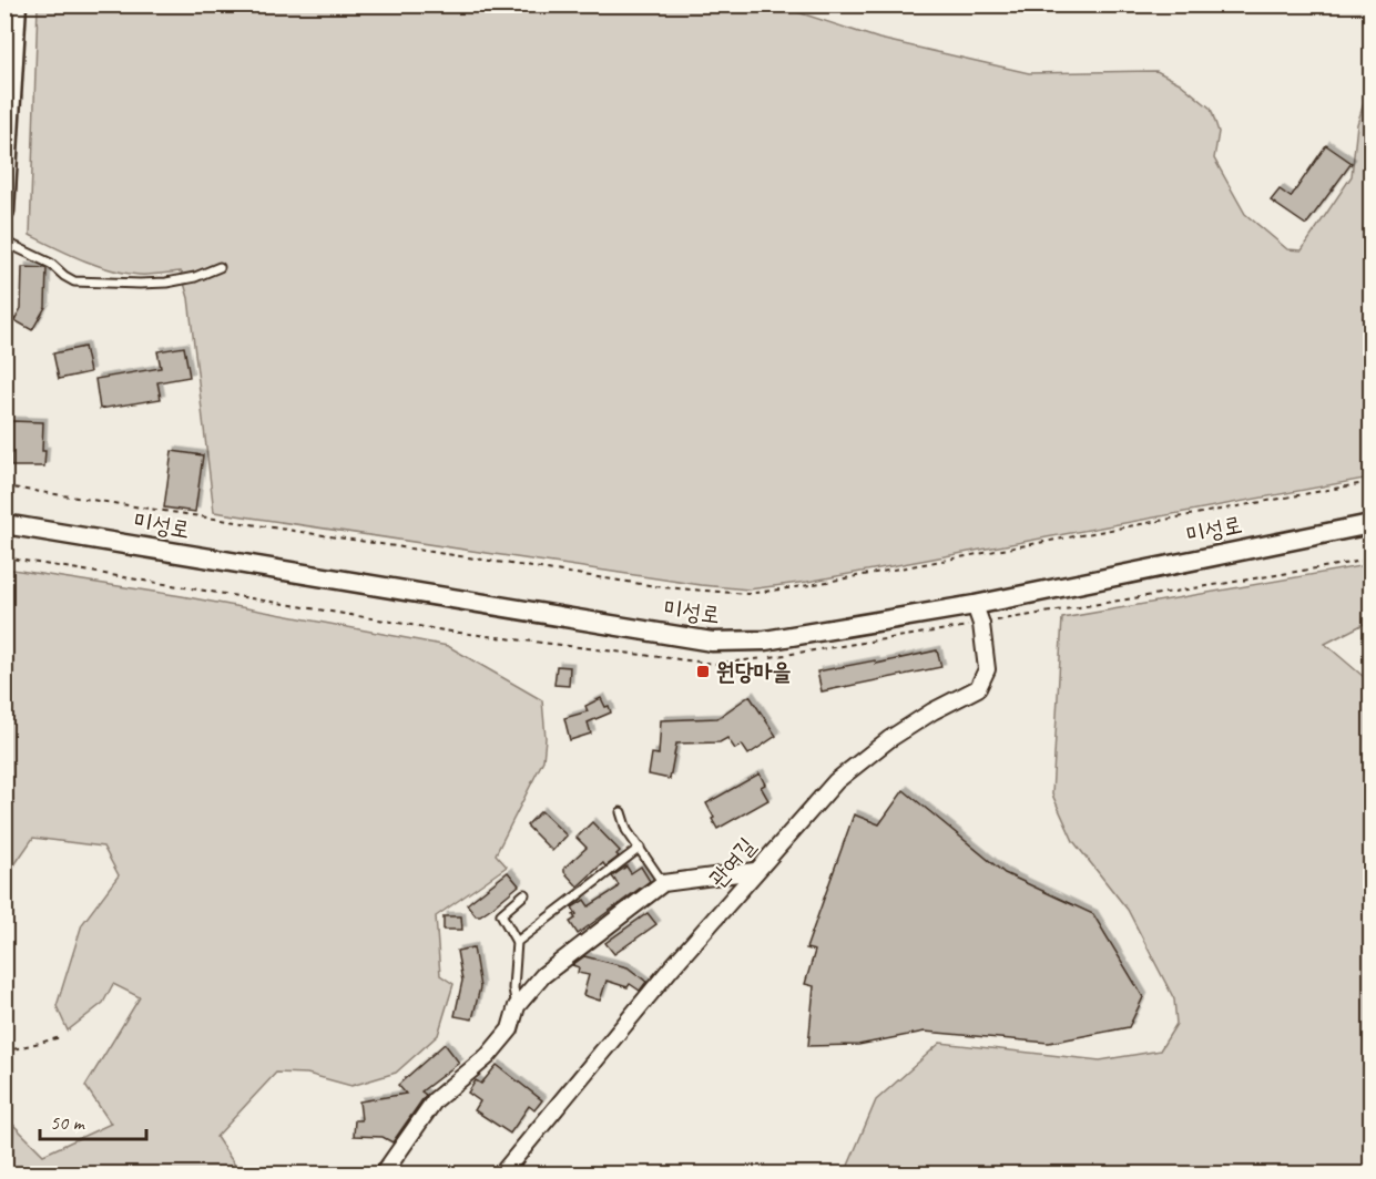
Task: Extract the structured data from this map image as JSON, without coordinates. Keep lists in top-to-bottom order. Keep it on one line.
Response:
{"streets":{"street":["미성로","관여길"]},"crossings":[["미성로","관여길"]],"places":{"transit":["원당마을"]},"scale_bar":"50 m"}
